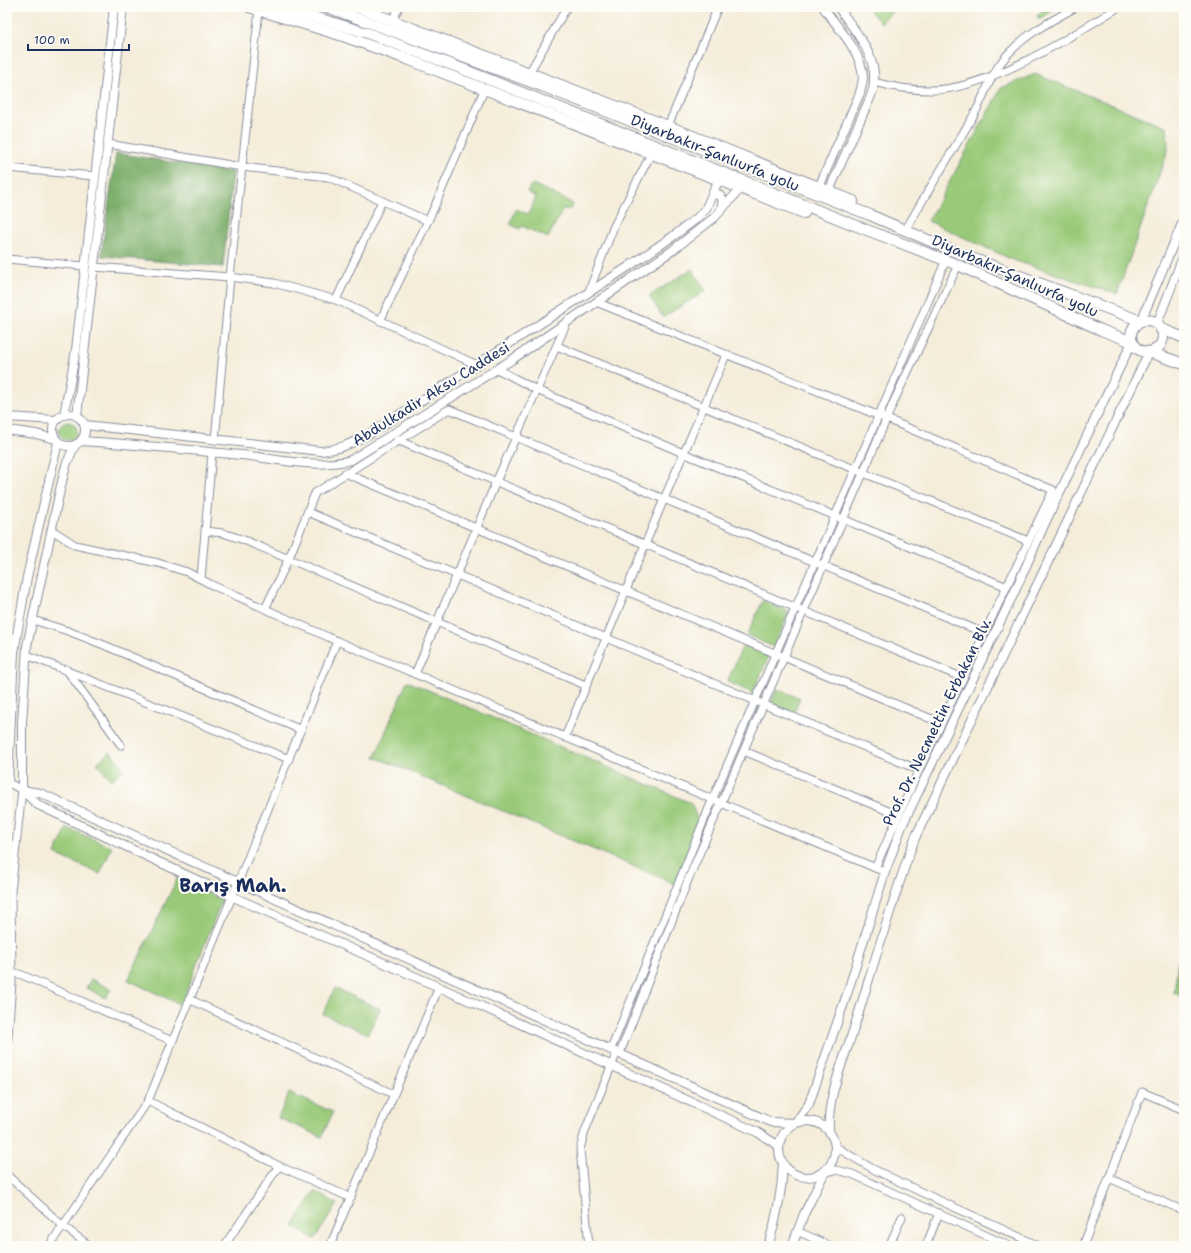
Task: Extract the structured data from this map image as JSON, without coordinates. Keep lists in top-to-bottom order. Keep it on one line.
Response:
{"streets":{"highway":["Diyarbakır-Şanlıurfa yolu"],"main road":["Abdulkadir Aksu Caddesi","Prof. Dr. Necmettin Erbakan Blv."]},"crossings":[["Diyarbakır-Şanlıurfa yolu","Prof. Dr. Necmettin Erbakan Blv."]],"districts":["Barış Mah."],"scale_bar":"100 m"}
